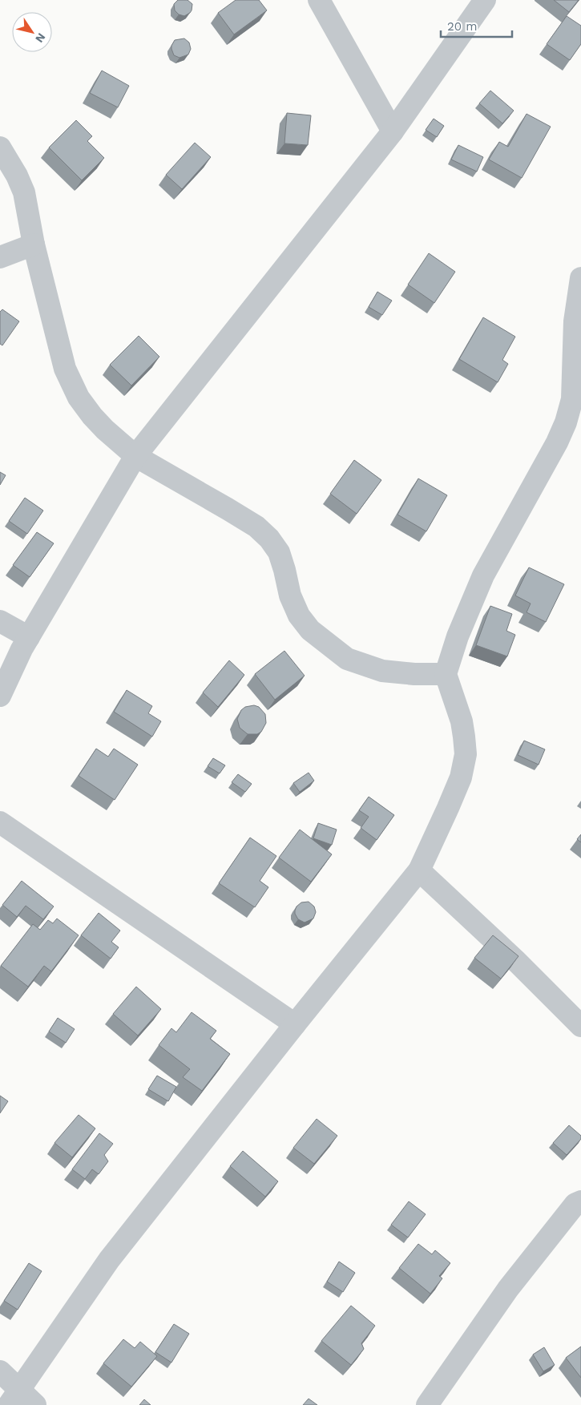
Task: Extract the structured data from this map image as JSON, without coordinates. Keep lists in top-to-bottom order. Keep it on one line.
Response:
{"scale_bar":"20 m","north":"bottom right"}
